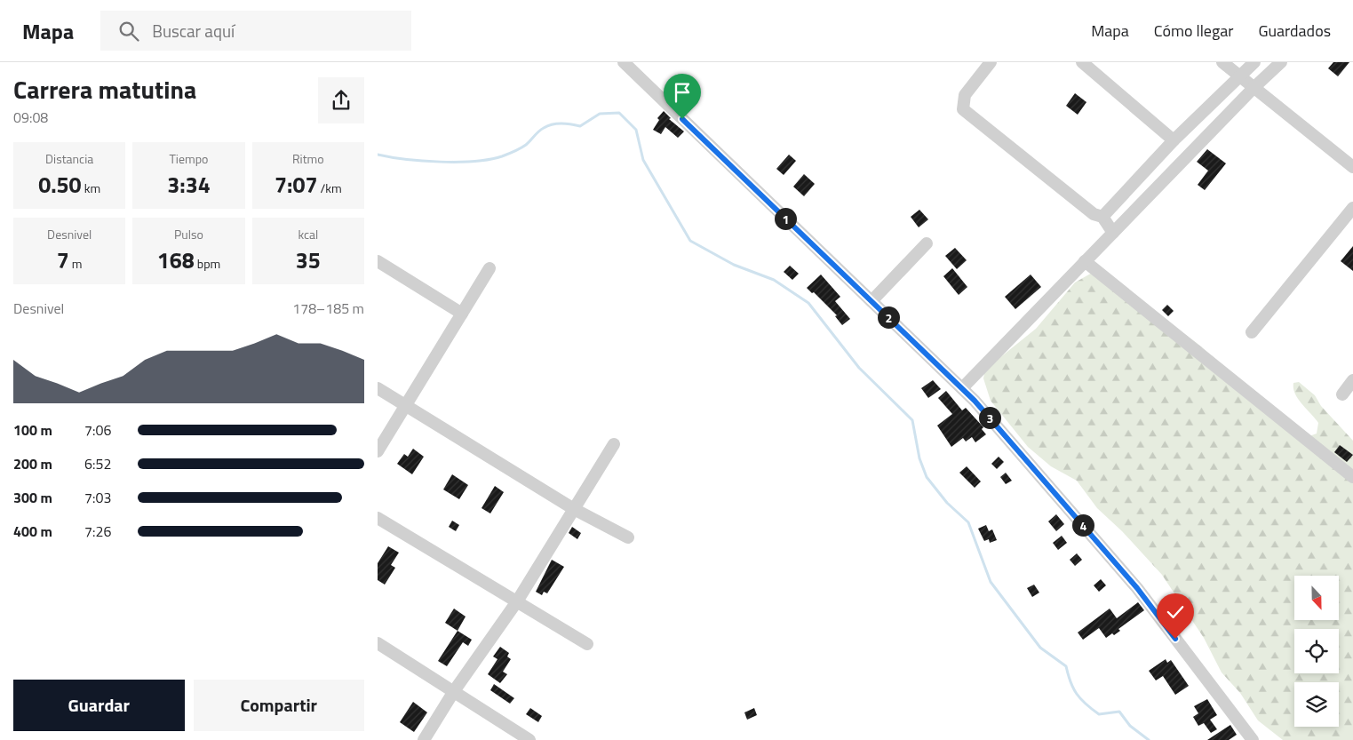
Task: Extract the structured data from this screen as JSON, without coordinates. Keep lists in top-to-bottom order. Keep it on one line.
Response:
{"north":"bottom","page":{"header":"Mapa","search":"Buscar aquí","nav":["Mapa","Cómo llegar","Guardados"],"heading":["Carrera matutina","09:08"],"stats":[["Distancia","0.50 km"],["Tiempo","3:34"],["Ritmo","7:07 /km"],["Desnivel","7 m"],["Pulso","168 bpm"],["kcal","35"]],"pins":["1","2","3","4"],"chart":["Desnivel","178–185 m"],"list":[{"name":"100 m","note":"7:06"},{"name":"200 m","note":"6:52"},{"name":"300 m","note":"7:03"},{"name":"400 m","note":"7:26"}],"buttons":["Guardar","Compartir"]}}
